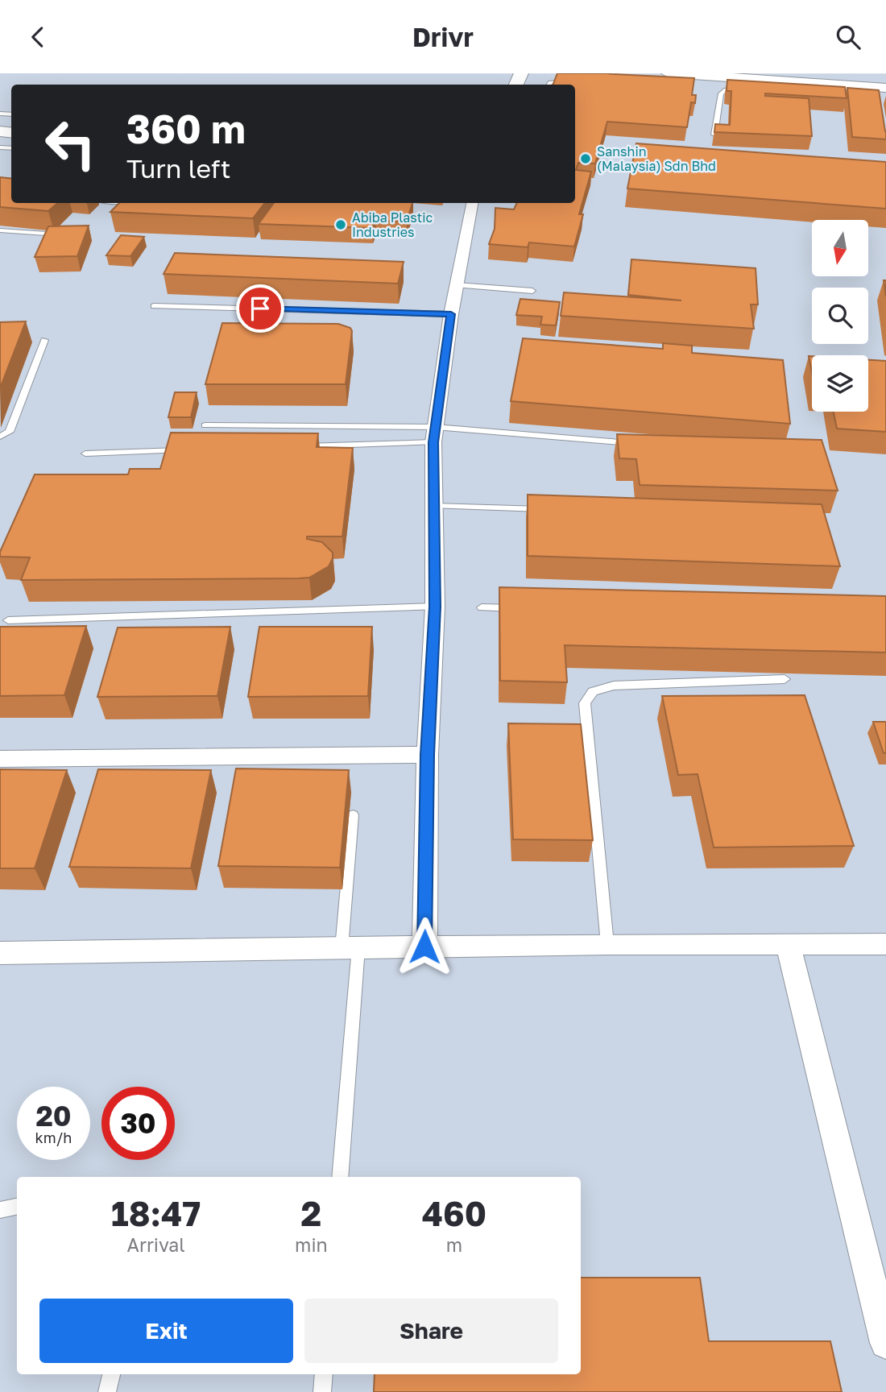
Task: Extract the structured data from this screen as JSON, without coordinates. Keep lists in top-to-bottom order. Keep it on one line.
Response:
{"places":["Sanshin (Malaysia) Sdn Bhd","Abiba Plastic Industries"],"north":"bottom","page":{"header":"Drivr","turn":["360 m","Turn left"],"speed":"20 km/h","limit":"30","eta":["18:47","Arrival","2","min","460","m"],"buttons":["Exit","Share"]}}
